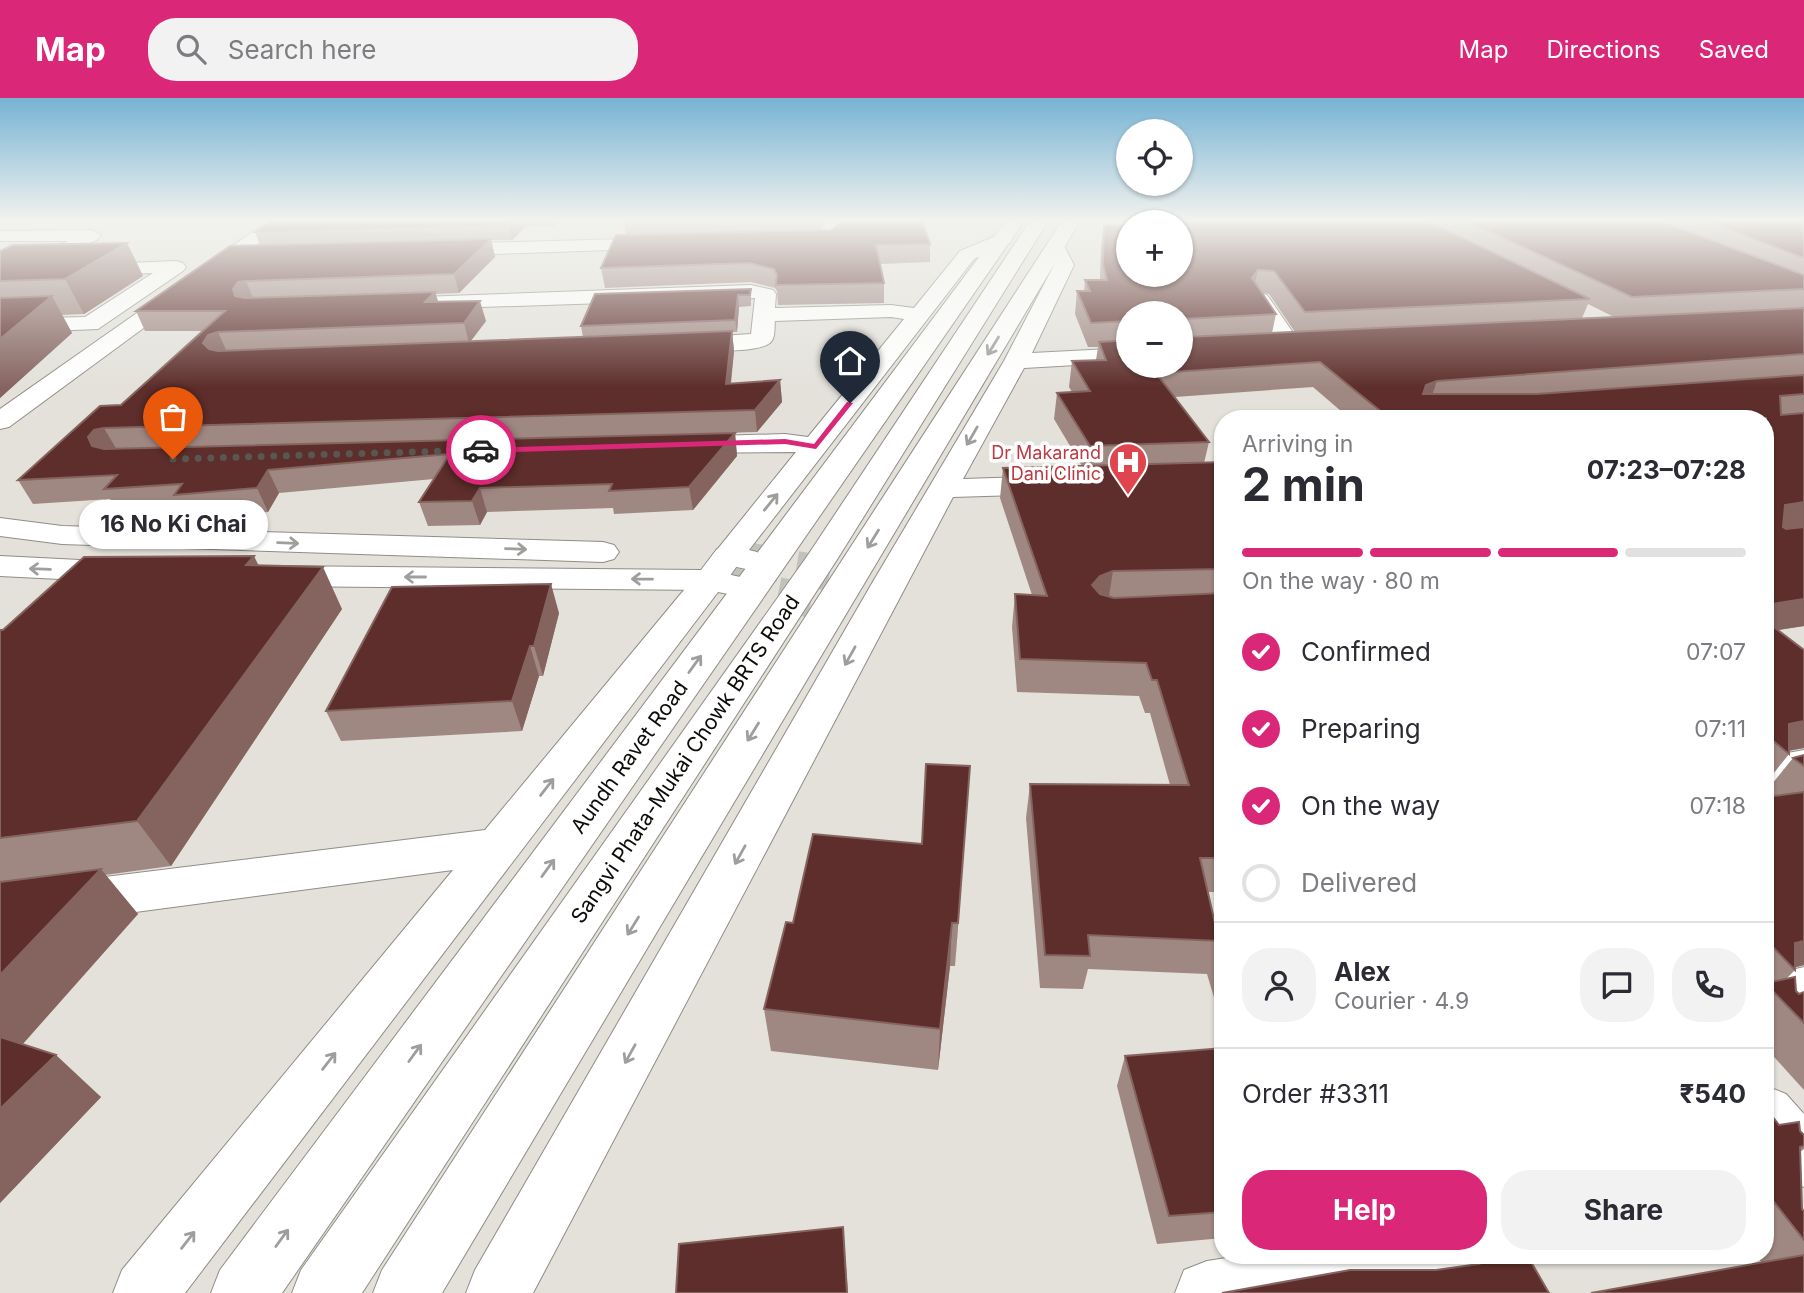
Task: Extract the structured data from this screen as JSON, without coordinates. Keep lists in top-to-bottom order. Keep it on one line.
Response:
{"streets":{"street":["Aundh Ravet Road","Sangvi Phata-Mukai Chowk BRTS Road"]},"places":{"other":["16 No Ki Chai"],"hospital":["Dr Makarand Dani Clinic"]},"page":{"header":"Map","search":"Search here","nav":["Map","Directions","Saved"],"map_buttons":["+","−"],"heading":["2 min","Arriving in","07:23–07:28"],"panel":["Alex","Courier · 4.9","Order #3311","₹540"],"bubble":"16 No Ki Chai","bar":"On the way · 80 m","list":[["Confirmed","07:07"],["Preparing","07:11"],["On the way","07:18"],"Delivered"],"buttons":["Help","Share"]}}
